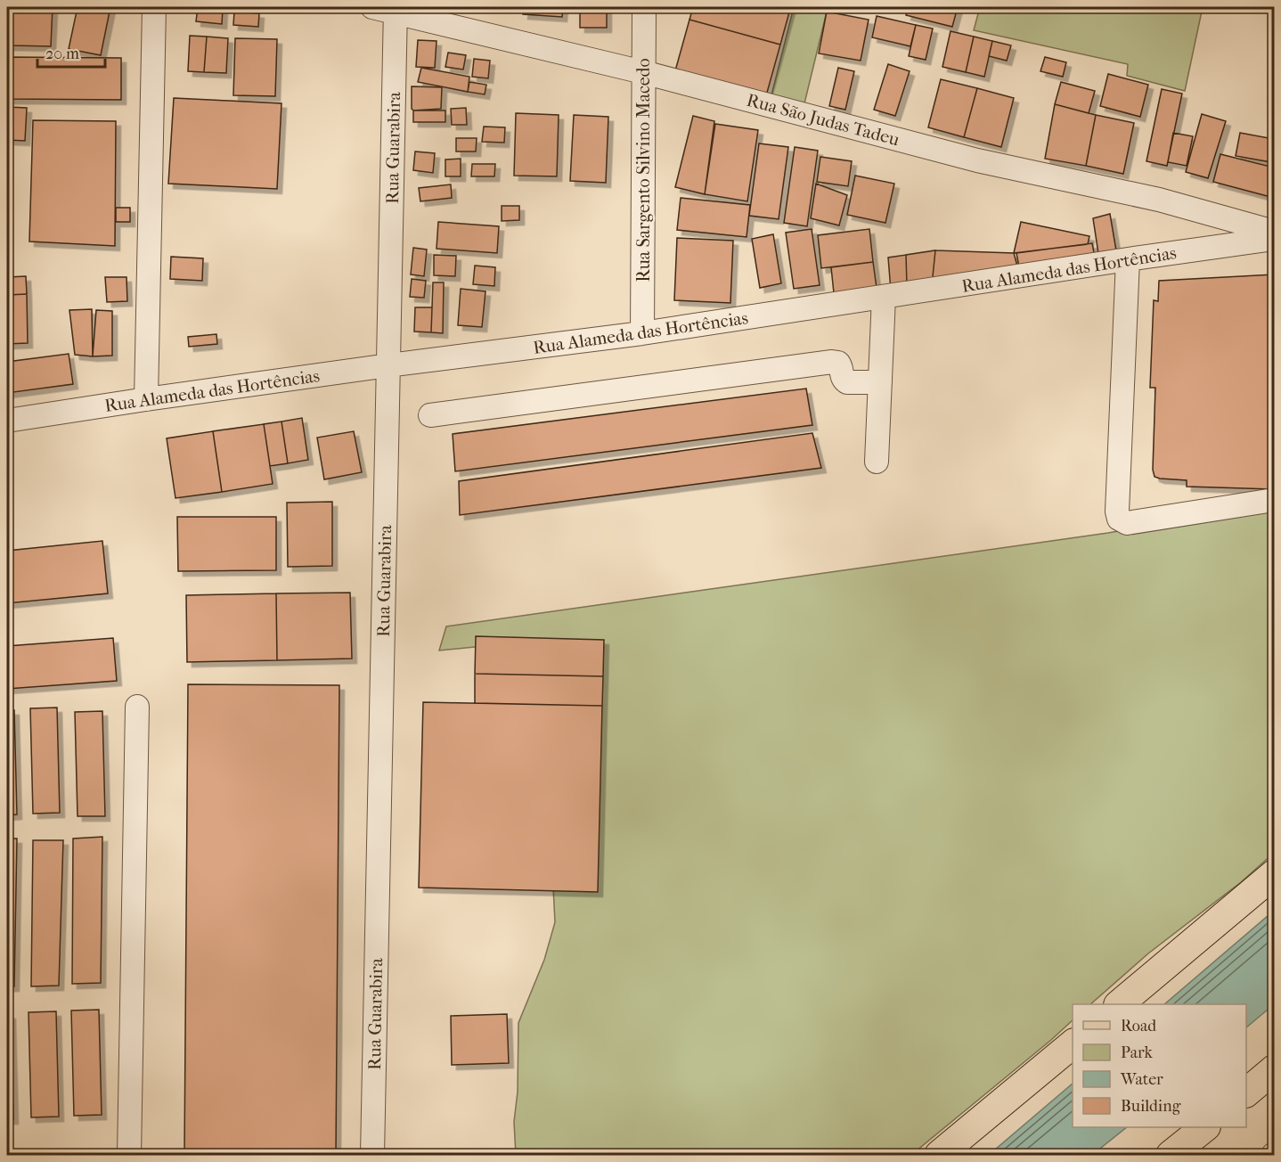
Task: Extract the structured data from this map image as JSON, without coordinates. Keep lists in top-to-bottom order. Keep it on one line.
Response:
{"streets":{"street":["Rua São Judas Tadeu","Rua Guarabira","Rua Sargento Silvino Macedo","Rua Alameda das Hortências"]},"crossings":[["Rua São Judas Tadeu","Rua Guarabira"],["Rua São Judas Tadeu","Rua Sargento Silvino Macedo"],["Rua Guarabira","Rua Alameda das Hortências"],["Rua Sargento Silvino Macedo","Rua Alameda das Hortências"]],"legend":["Road","Park","Water","Building"],"scale_bar":"20 m"}
